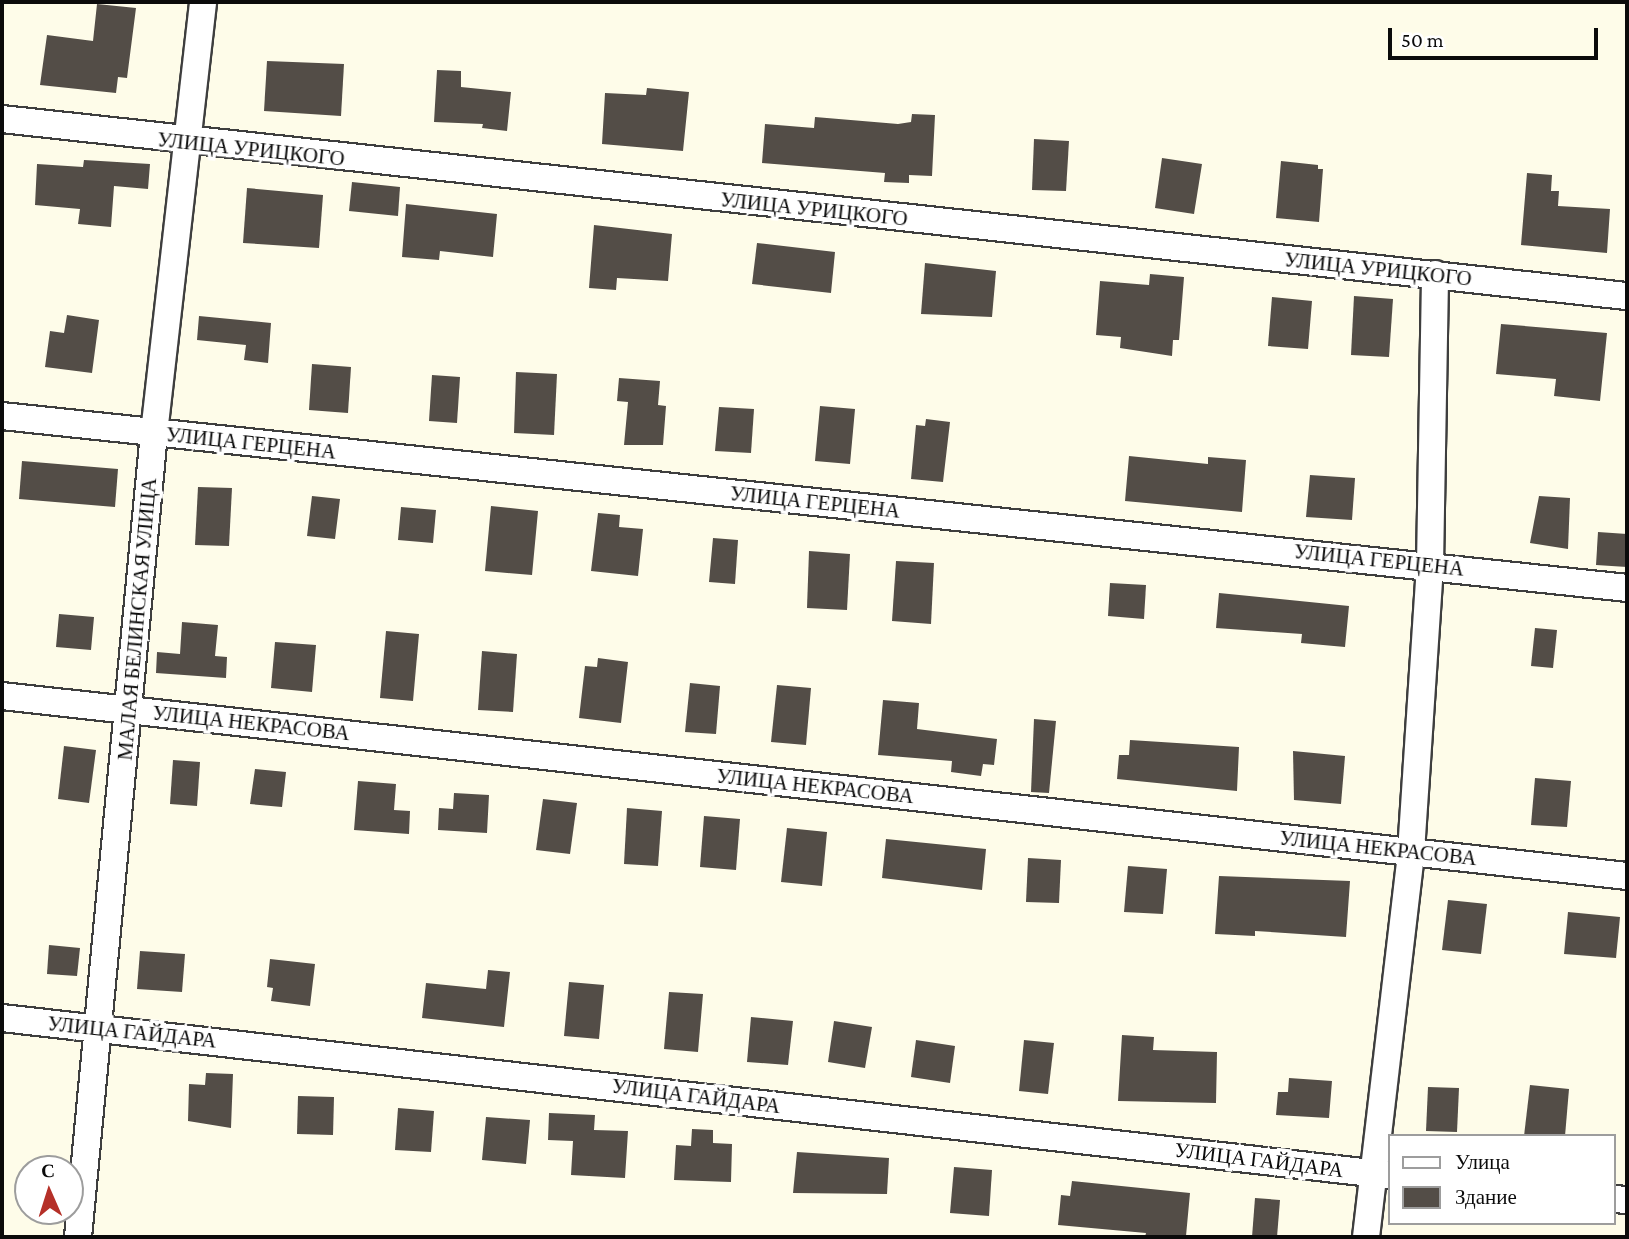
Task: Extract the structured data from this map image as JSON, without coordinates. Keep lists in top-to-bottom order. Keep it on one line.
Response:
{"streets":{"street":["УЛИЦА УРИЦКОГО","УЛИЦА ГЕРЦЕНА","МАЛАЯ БЕЛИНСКАЯ УЛИЦА","УЛИЦА НЕКРАСОВА","УЛИЦА ГАЙДАРА"]},"crossings":[["УЛИЦА УРИЦКОГО","МАЛАЯ БЕЛИНСКАЯ УЛИЦА"],["УЛИЦА ГЕРЦЕНА","МАЛАЯ БЕЛИНСКАЯ УЛИЦА"],["МАЛАЯ БЕЛИНСКАЯ УЛИЦА","УЛИЦА НЕКРАСОВА"],["МАЛАЯ БЕЛИНСКАЯ УЛИЦА","УЛИЦА ГАЙДАРА"]],"legend":["Улица","Здание"],"scale_bar":"50 m","north":"top"}
